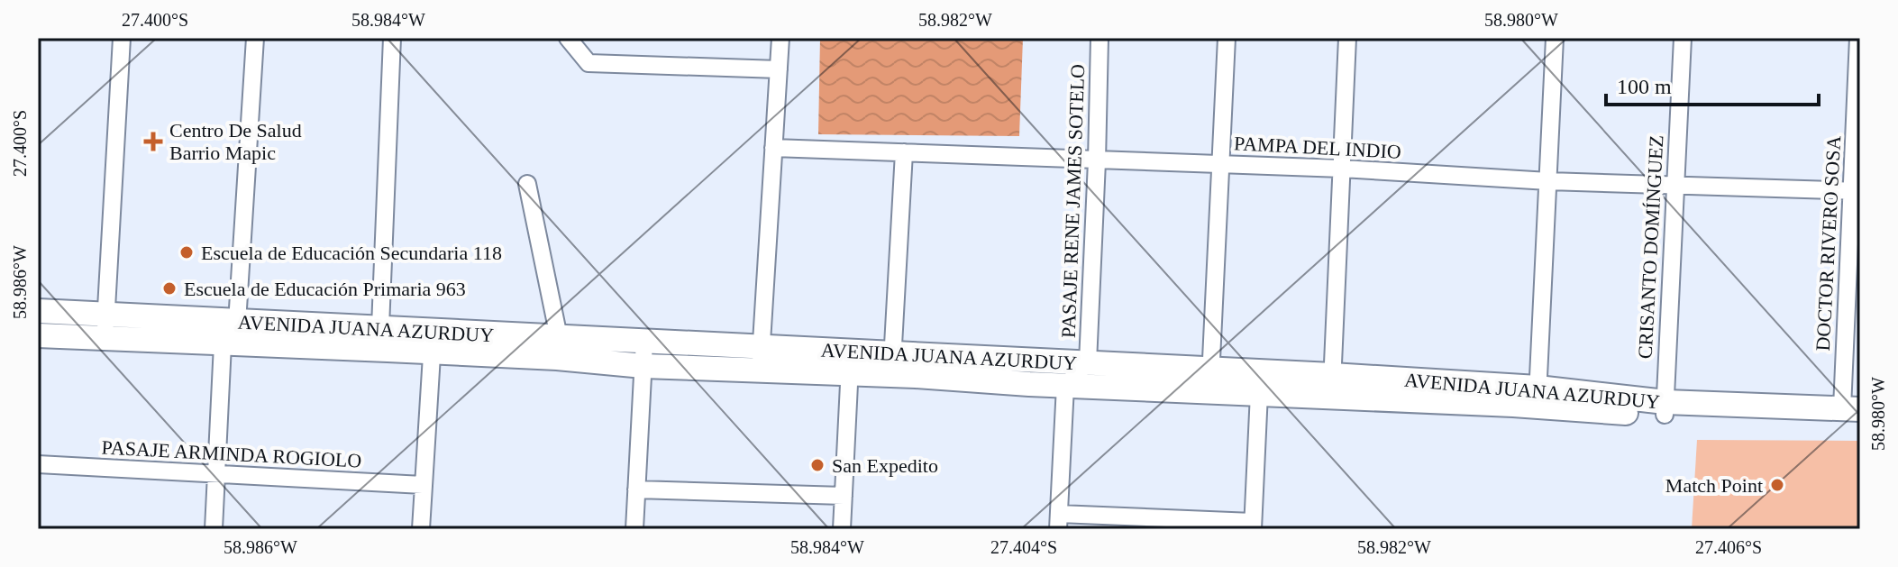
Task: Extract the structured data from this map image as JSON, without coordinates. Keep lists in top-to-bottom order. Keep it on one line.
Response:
{"streets":{"main road":["AVENIDA JUANA AZURDUY"],"street":["PAMPA DEL INDIO","PASAJE RENE JAMES SOTELO","DOCTOR RIVERO SOSA","CRISANTO DOMÍNGUEZ","PASAJE ARMINDA ROGIOLO"]},"crossings":[["PAMPA DEL INDIO","PASAJE RENE JAMES SOTELO"],["PAMPA DEL INDIO","DOCTOR RIVERO SOSA"],["PAMPA DEL INDIO","CRISANTO DOMÍNGUEZ"],["PASAJE RENE JAMES SOTELO","AVENIDA JUANA AZURDUY"],["DOCTOR RIVERO SOSA","AVENIDA JUANA AZURDUY"],["CRISANTO DOMÍNGUEZ","AVENIDA JUANA AZURDUY"]],"places":{"health":["Centro De Salud Barrio Mapic"],"other":["Escuela de Educación Secundaria 118","Escuela de Educación Primaria 963","San Expedito","Match Point"]},"scale_bar":"100 m","coordinates":["27.400°S","58.984°W","58.982°W","58.980°W","58.986°W","27.404°S","27.406°S"]}
